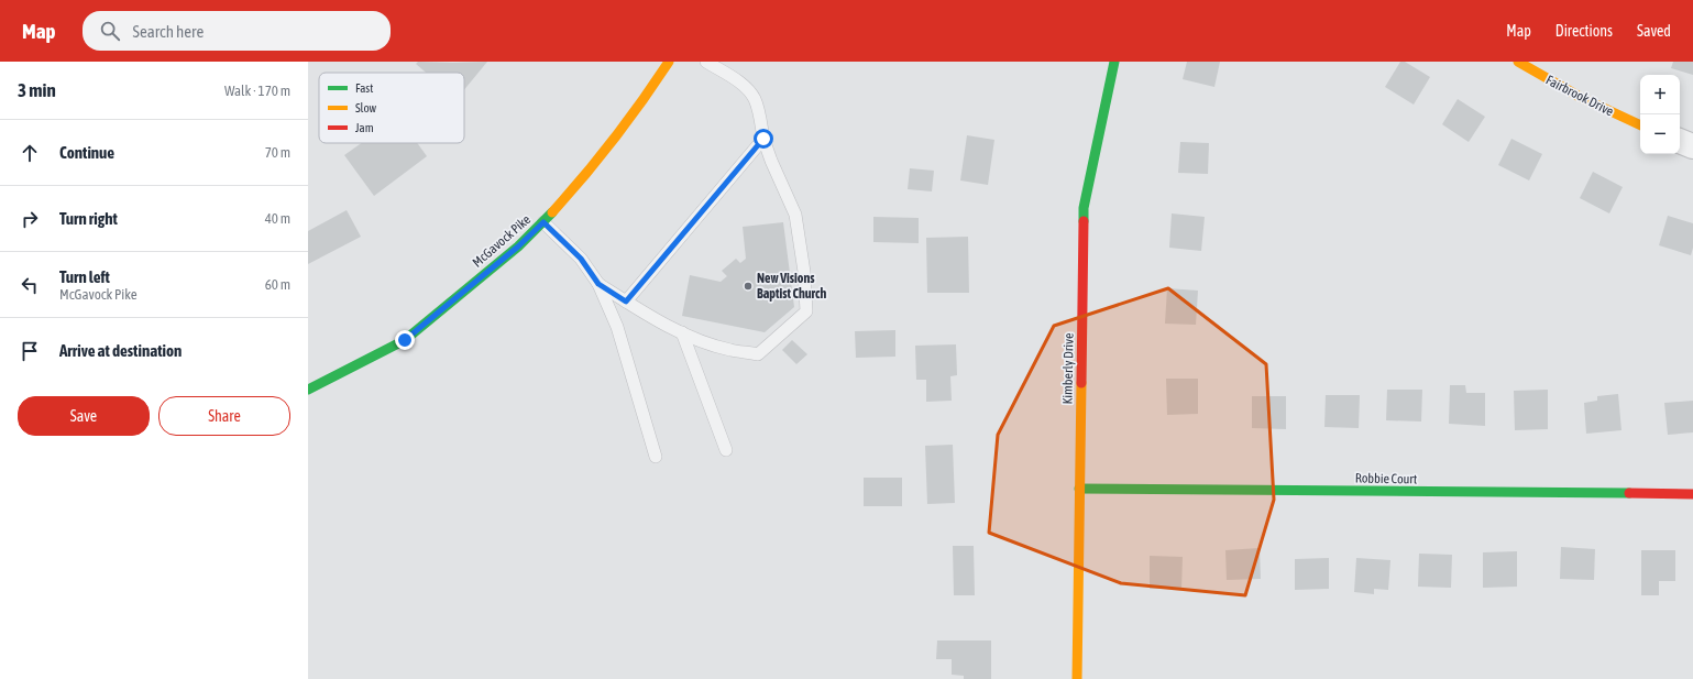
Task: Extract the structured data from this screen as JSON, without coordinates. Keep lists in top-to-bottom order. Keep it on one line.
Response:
{"streets":{"street":["Fairbrook Drive","McGavock Pike","Kimberly Drive","Robbie Court"]},"crossings":[["Kimberly Drive","Robbie Court"]],"places":["New Visions Baptist Church"],"legend":["Fast","Slow","Jam"],"page":{"header":"Map","search":"Search here","nav":["Map","Directions","Saved"],"heading":["3 min","Walk · 170 m"],"map_buttons":["+","−"],"list":[["Continue","70 m"],["Turn right","40 m"],["Turn left","McGavock Pike","60 m"],"Arrive at destination"],"buttons":["Save","Share"]}}
